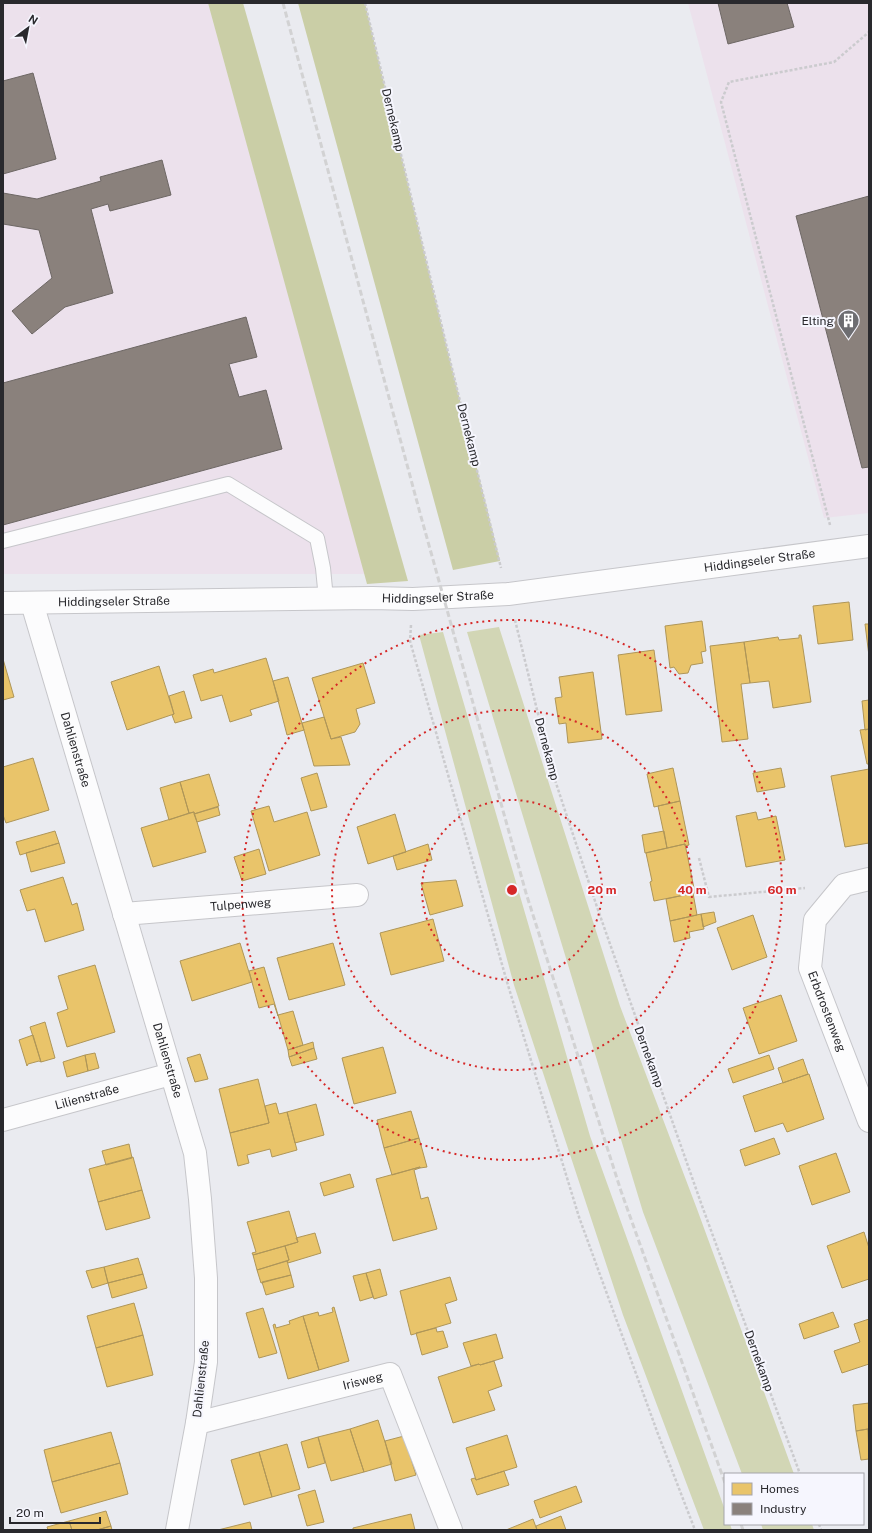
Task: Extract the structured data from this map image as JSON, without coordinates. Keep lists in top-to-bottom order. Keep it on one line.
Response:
{"streets":{"street":["Hiddingseler Straße","Dahlienstraße","Tulpenweg","Erbdrostenweg","Lilienstraße","Irisweg"],"path":["Dernekamp"]},"crossings":[["Dernekamp","Hiddingseler Straße"],["Hiddingseler Straße","Dahlienstraße"],["Dahlienstraße","Tulpenweg"],["Dahlienstraße","Lilienstraße"],["Dahlienstraße","Irisweg"]],"places":{"building":["Elting"]},"legend":["Homes","Industry"],"scale_bar":"20 m","north":"top right","rings":["20 m","40 m","60 m"]}
